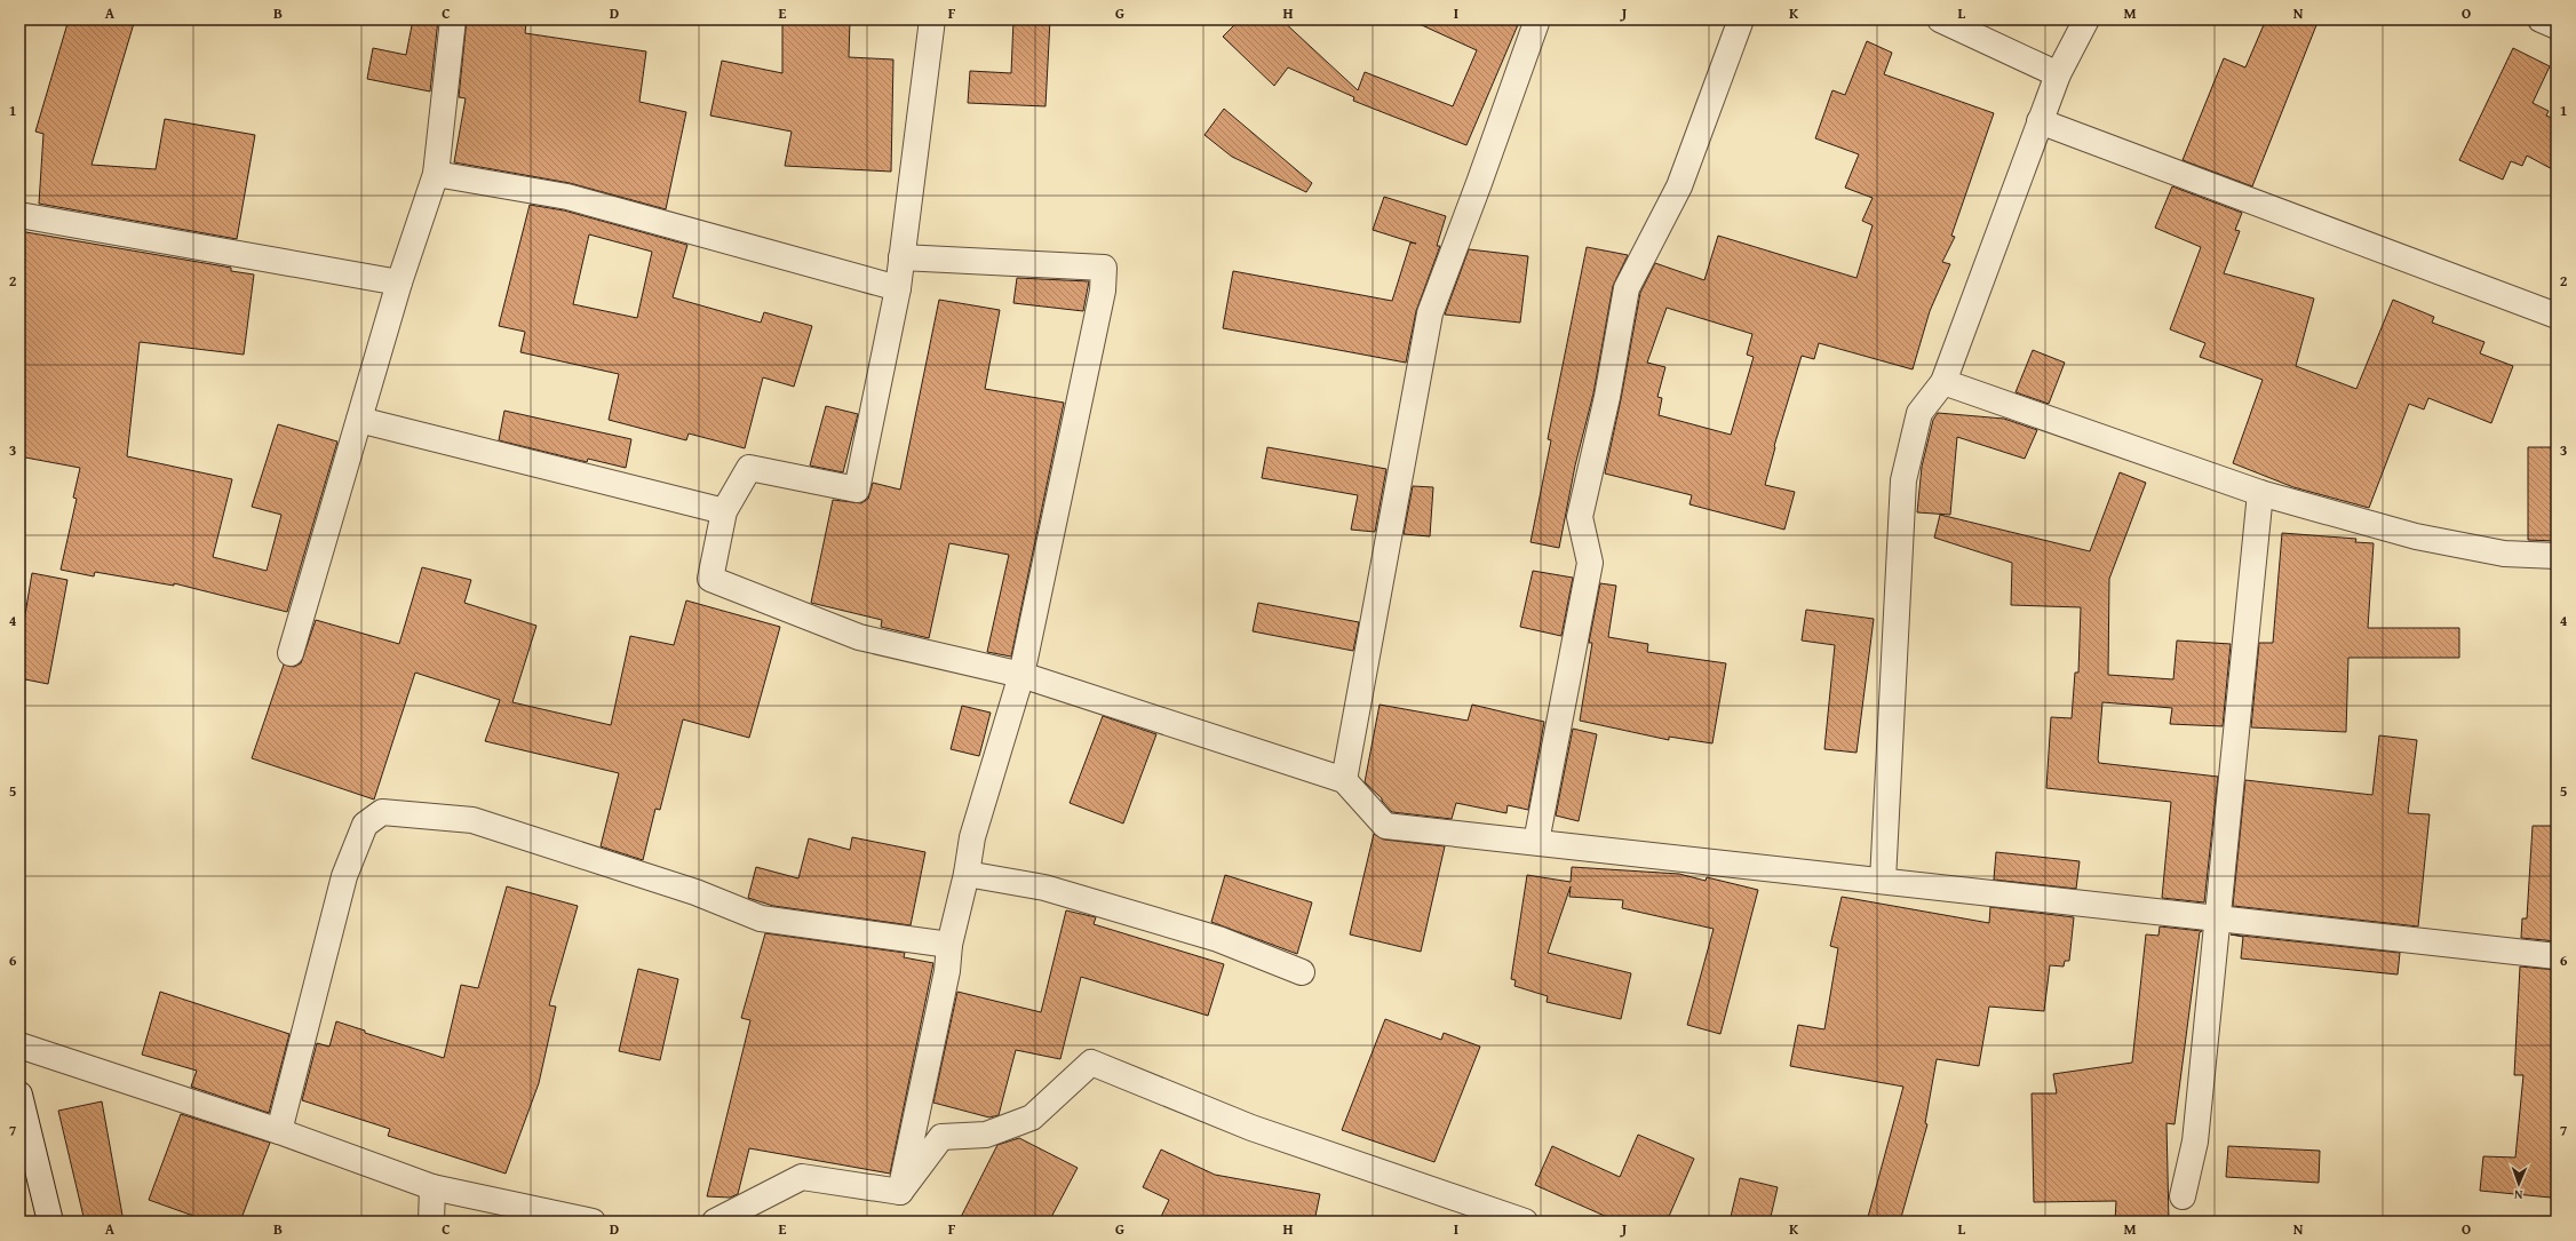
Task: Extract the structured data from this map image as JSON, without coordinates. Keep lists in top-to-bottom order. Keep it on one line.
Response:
{"north":"bottom","grid":{"columns":["A","B","C","D","E","F","G","H","I","J","K","L","M","N","O"],"rows":["1","2","3","4","5","6","7"]}}
